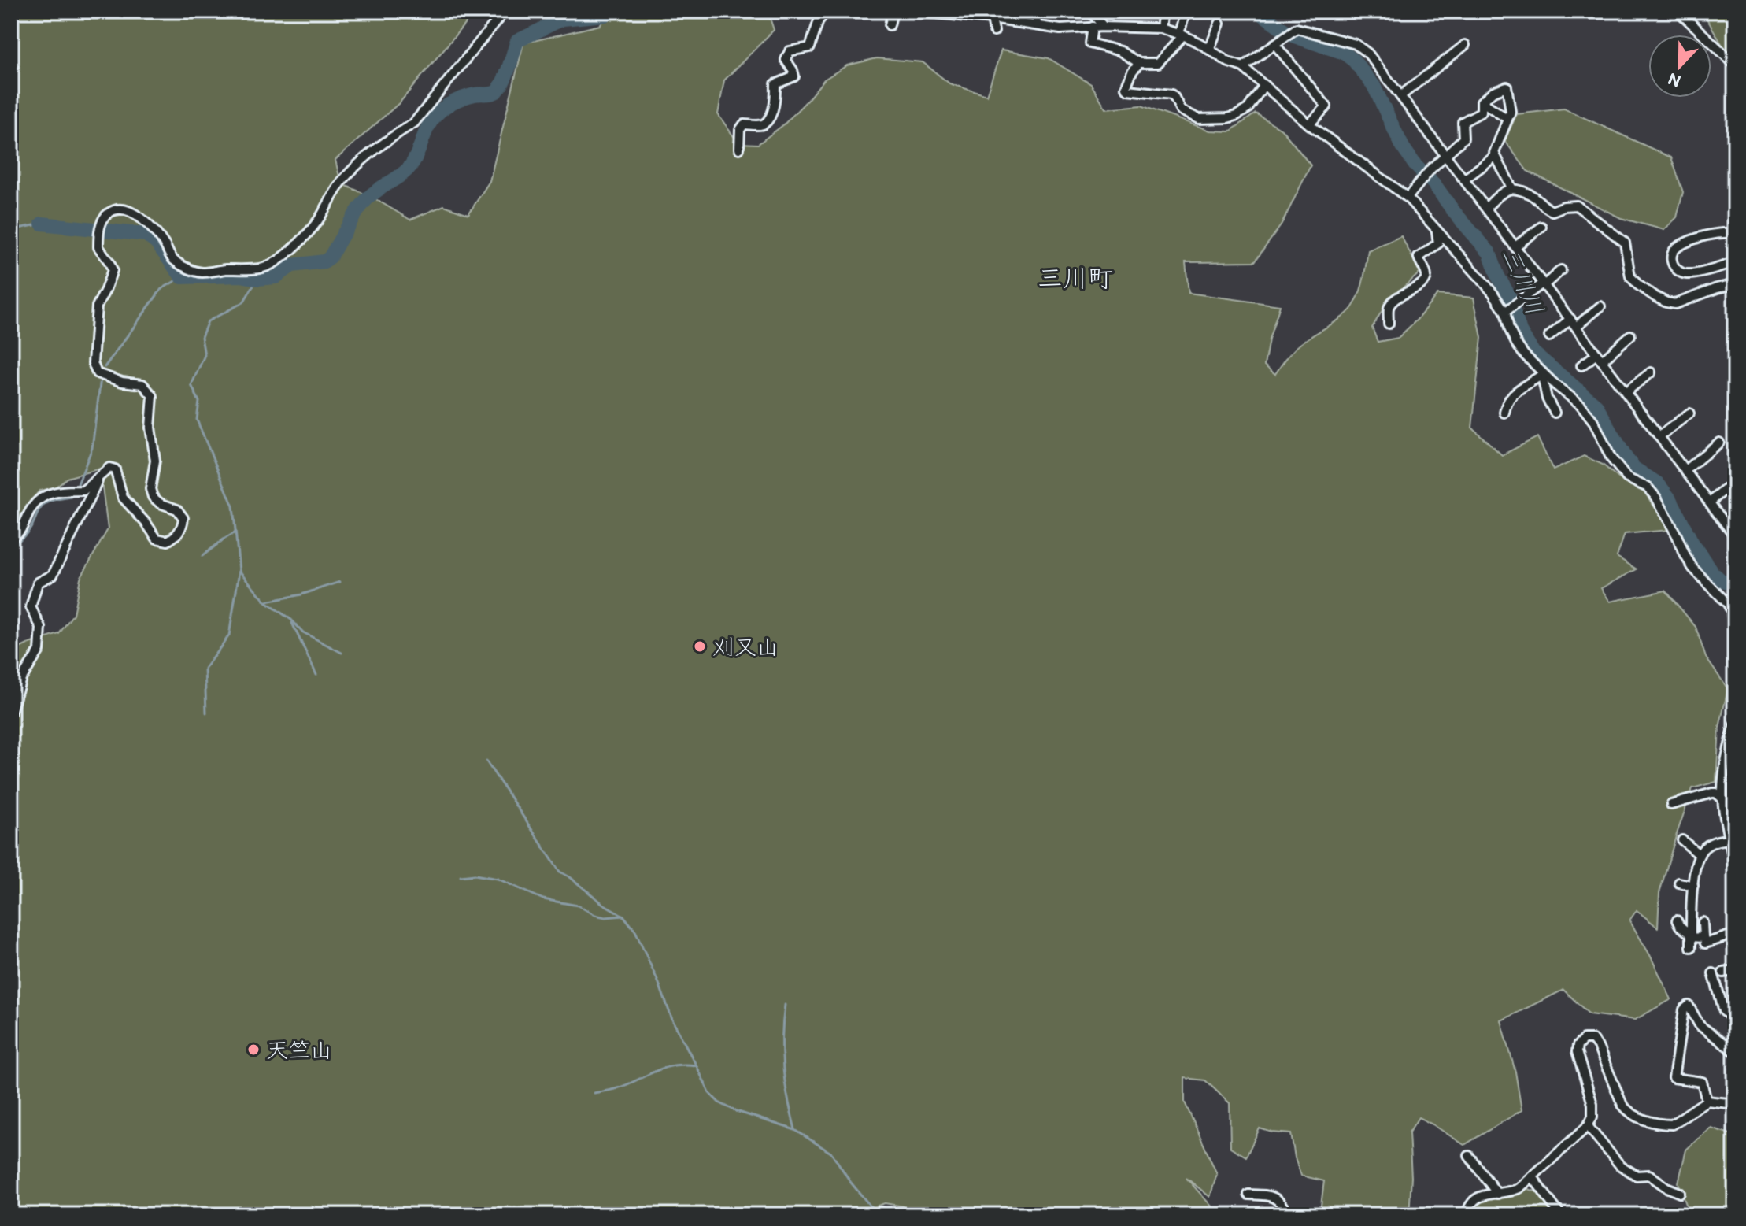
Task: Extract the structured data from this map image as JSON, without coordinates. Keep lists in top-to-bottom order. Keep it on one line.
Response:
{"districts":["三川町"],"water":["三川川"],"places":["刈又山","天竺山"],"north":"bottom"}
